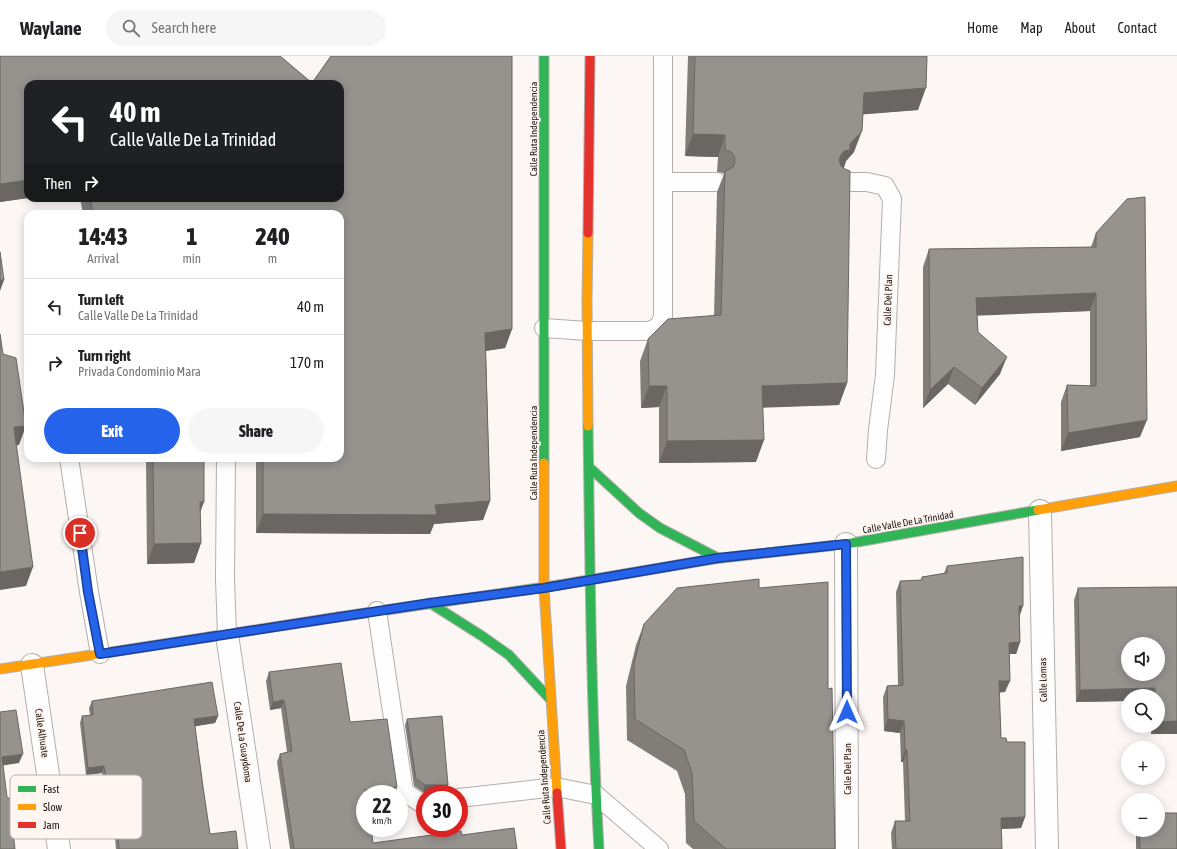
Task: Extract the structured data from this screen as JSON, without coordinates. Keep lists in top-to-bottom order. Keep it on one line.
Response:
{"streets":{"main road":["Calle Ruta Independencia","Calle Valle De La Trinidad"],"street":["Calle Del Plan","Calle Lomas","Calle Alhuate","Calle De La Guaydoma"]},"crossings":[["Calle Ruta Independencia","Calle Valle De La Trinidad"],["Calle Del Plan","Calle Valle De La Trinidad"],["Calle Valle De La Trinidad","Calle Lomas"],["Calle Valle De La Trinidad","Calle Alhuate"],["Calle Valle De La Trinidad","Calle De La Guaydoma"]],"legend":["Fast","Slow","Jam"],"page":{"header":"Waylane","search":"Search here","nav":["Home","Map","About","Contact"],"turn":["40 m","Calle Valle De La Trinidad"],"then":"Then","eta":["14:43","Arrival","1","min","240","m"],"list":[{"name":"Turn left","note":"Calle Valle De La Trinidad","value":"40 m"},{"name":"Turn right","note":"Privada Condominio Mara","value":"170 m"}],"buttons":["Exit","Share"],"map_buttons":["+","−"],"speed":"22 km/h","limit":"30"}}
